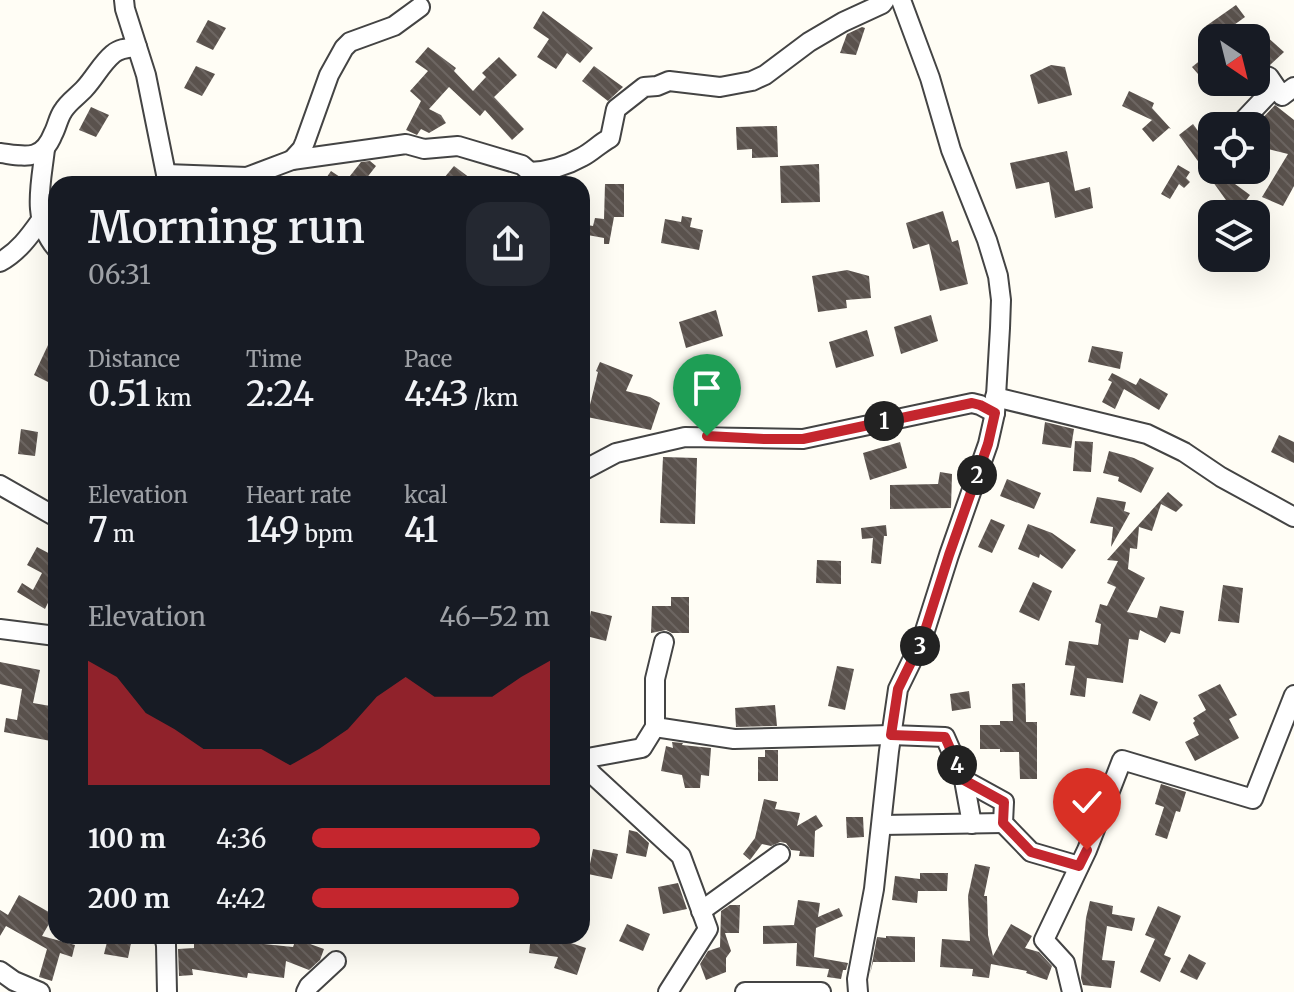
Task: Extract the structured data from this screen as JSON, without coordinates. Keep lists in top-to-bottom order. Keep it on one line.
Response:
{"north":"bottom right","page":{"heading":["Morning run","06:31"],"stats":[["Distance","0.51 km"],["Time","2:24"],["Pace","4:43 /km"],["Elevation","7 m"],["Heart rate","149 bpm"],["kcal","41"]],"pins":["1","2","3","4"],"chart":["Elevation","46–52 m"],"list":[{"name":"100 m","note":"4:36"},{"name":"200 m","note":"4:42"}]}}
